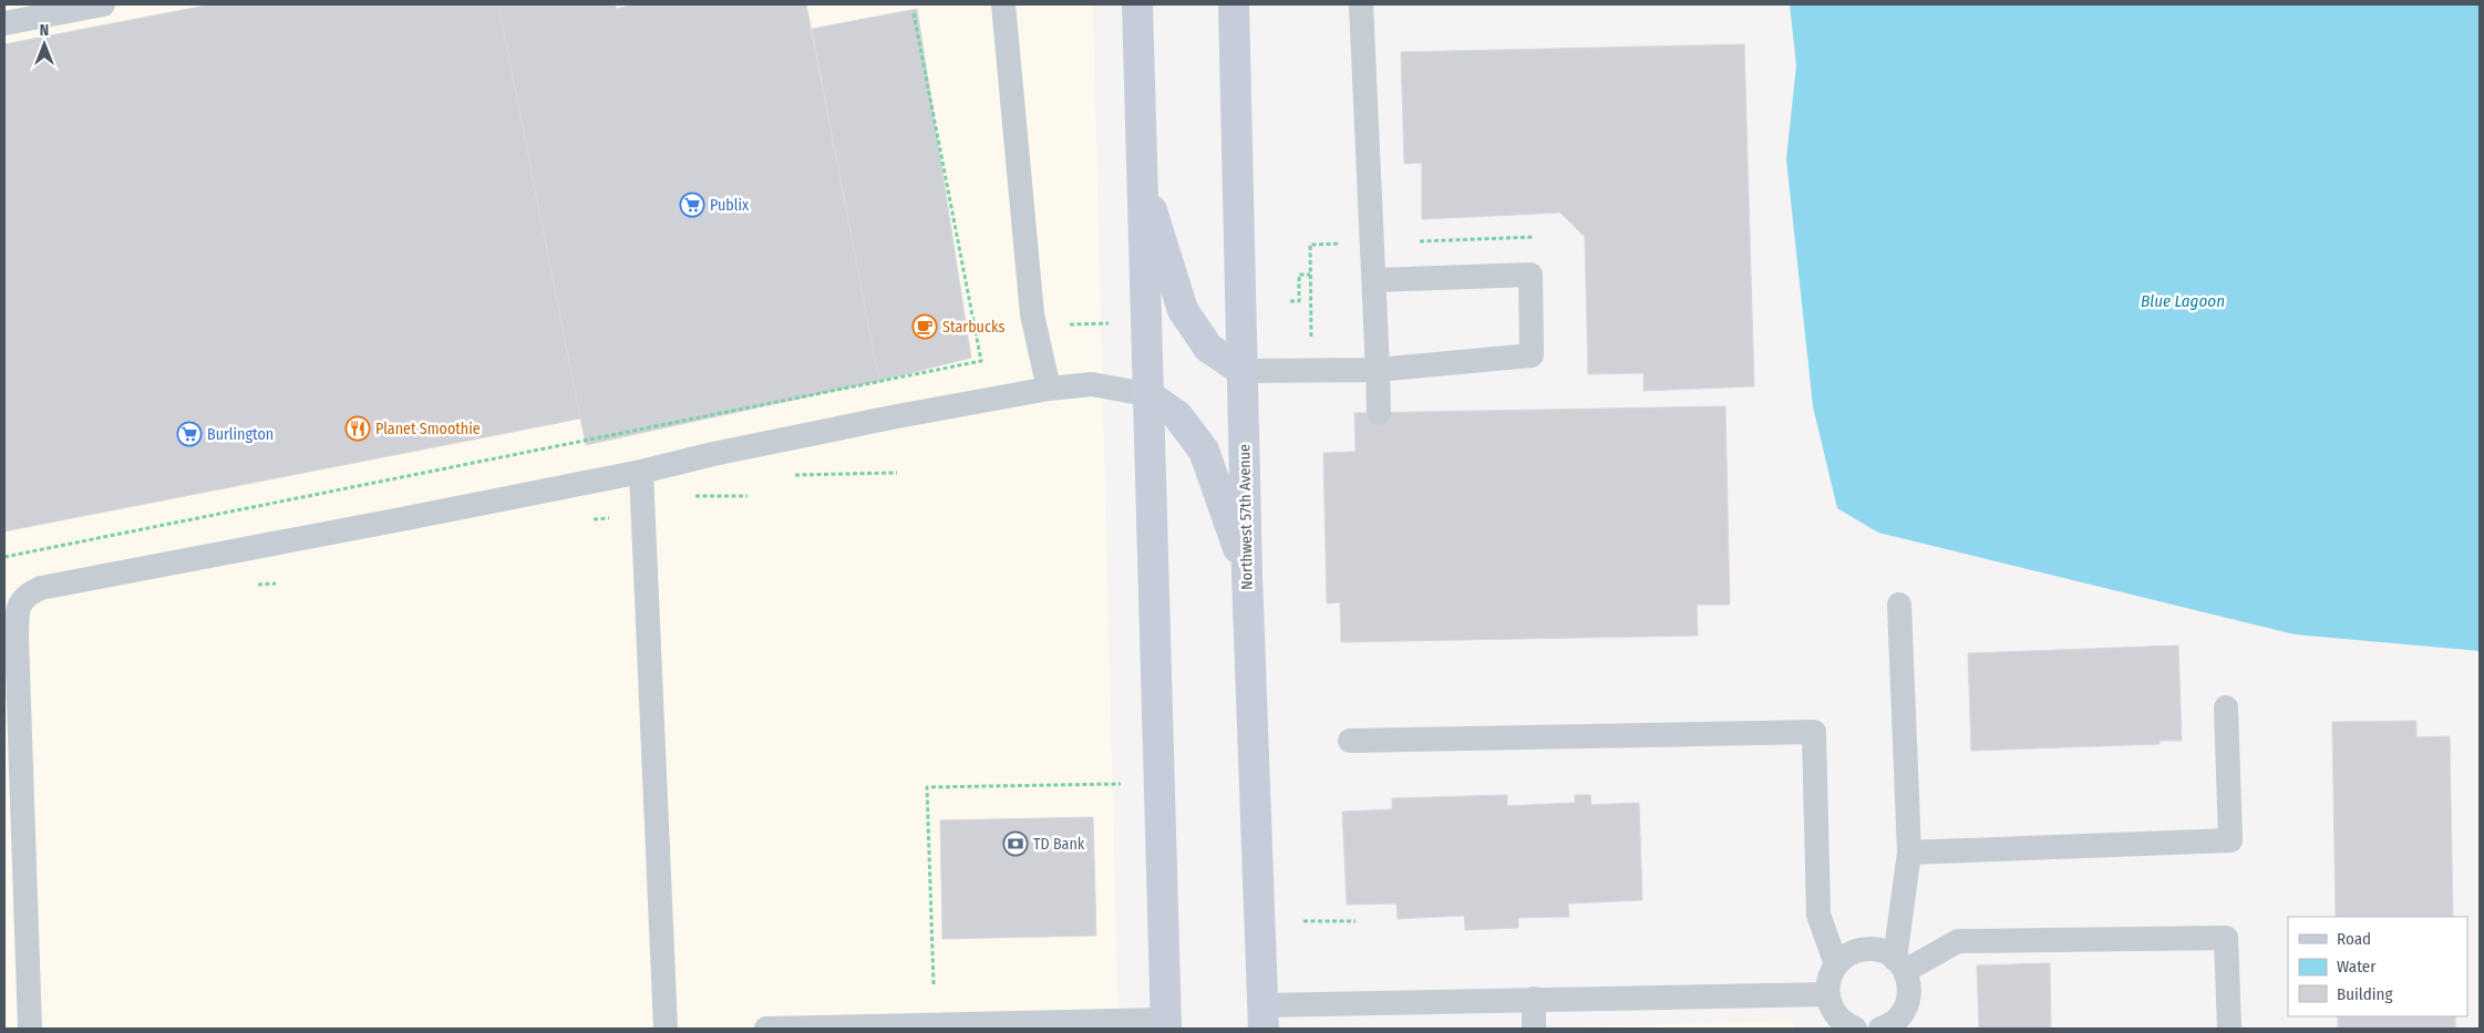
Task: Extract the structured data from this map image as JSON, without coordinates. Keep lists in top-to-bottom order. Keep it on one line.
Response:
{"streets":{"main road":["Northwest 57th Avenue"]},"water":["Blue Lagoon"],"places":{"supermarket":["Publix","Burlington"],"cafe":["Starbucks"],"restaurant":["Planet Smoothie"],"bank":["TD Bank"]},"legend":["Road","Water","Building"],"north":"top"}
